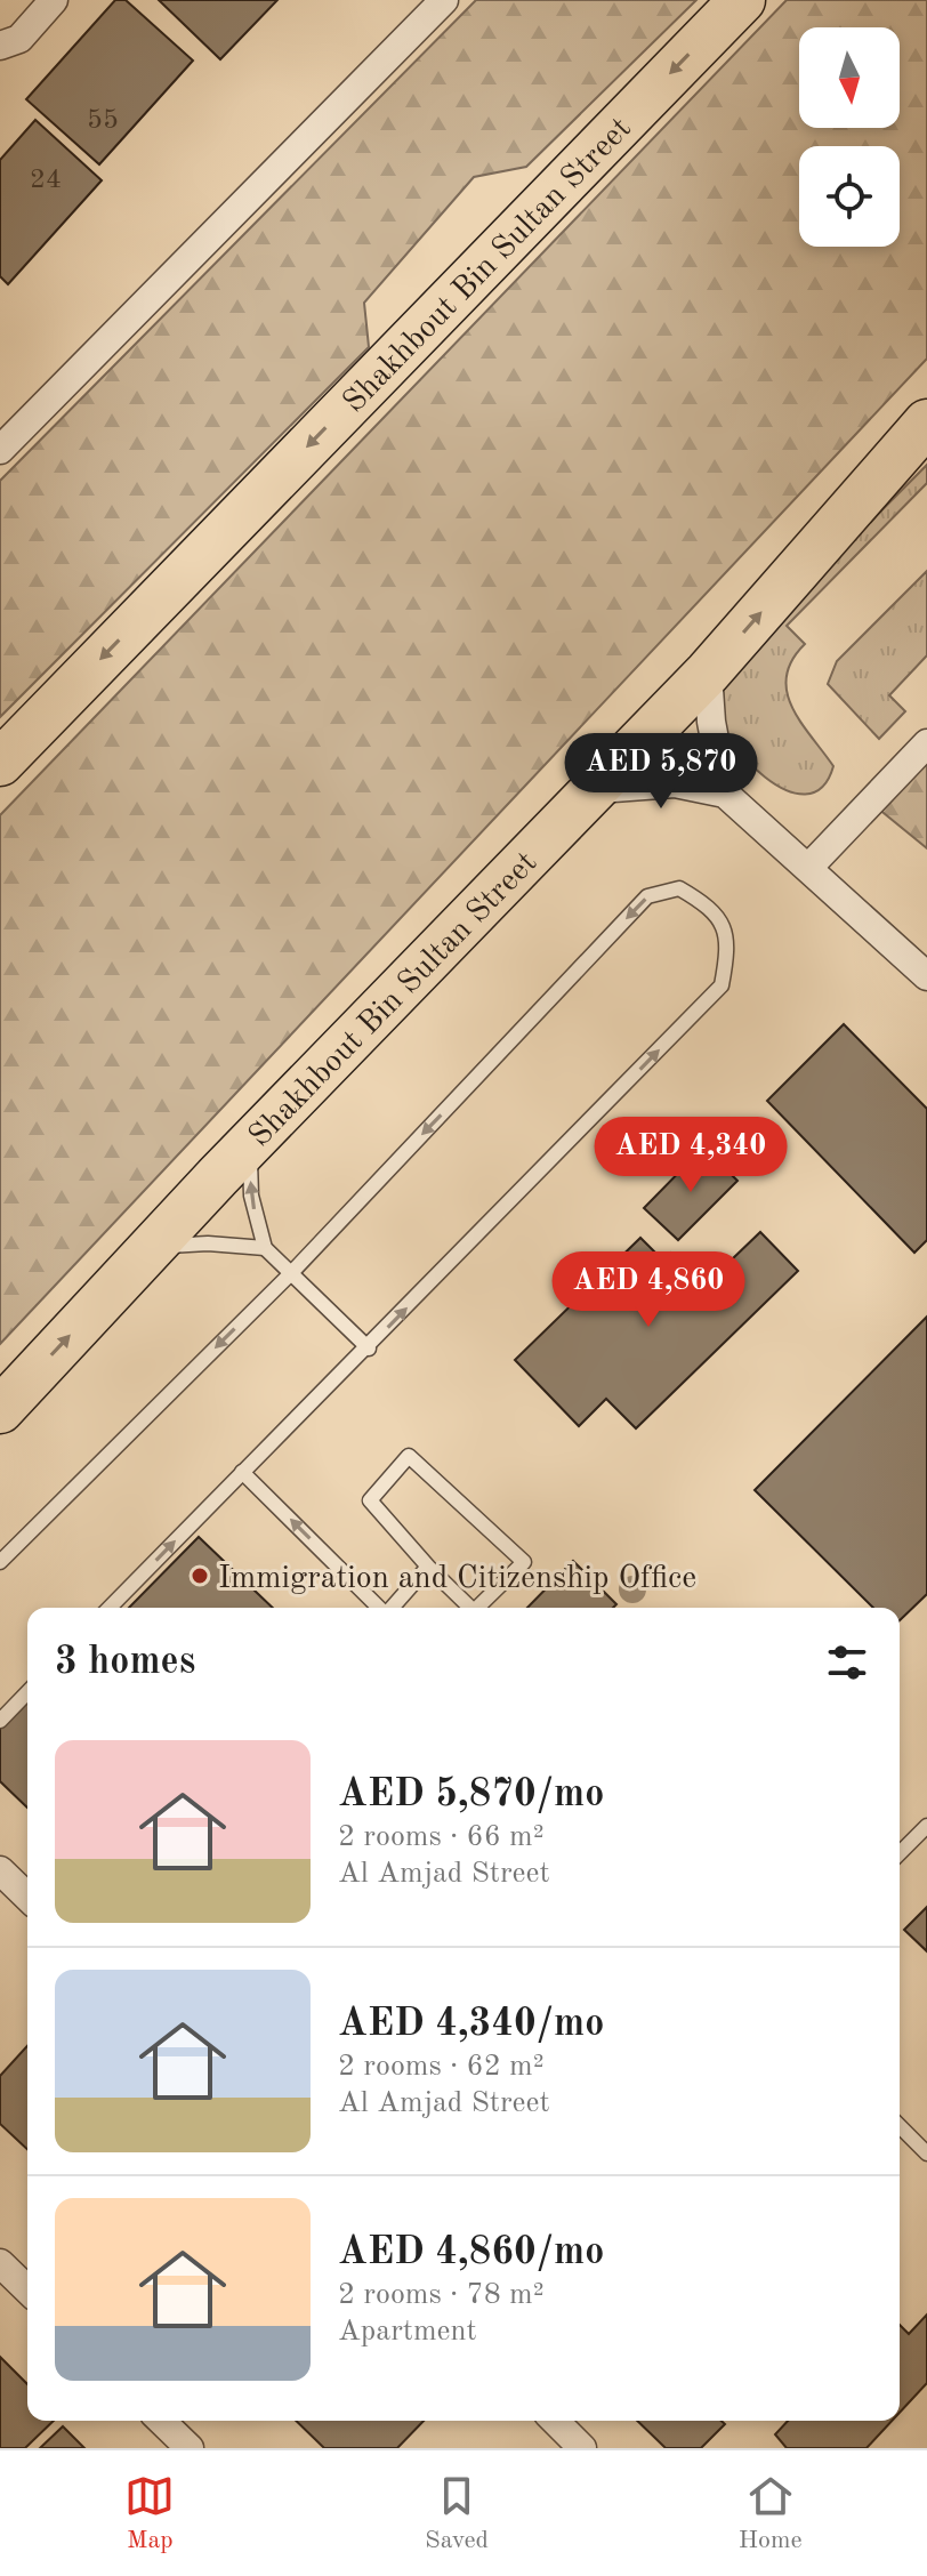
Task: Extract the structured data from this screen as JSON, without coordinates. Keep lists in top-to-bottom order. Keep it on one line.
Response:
{"streets":{"main road":["Shakhbout Bin Sultan Street"]},"places":["Immigration and Citizenship Office"],"house_numbers":["55","24"],"north":"bottom","page":{"price":["AED 5,870","AED 4,340","AED 4,860"],"heading":"3 homes","list":[{"name":"AED 5,870/mo","note":"2 rooms · 66 m² · Al Amjad Street"},{"name":"AED 4,340/mo","note":"2 rooms · 62 m² · Al Amjad Street"},{"name":"AED 4,860/mo","note":"2 rooms · 78 m² · Apartment"}],"tabs":["Map","Saved","Home"]}}
